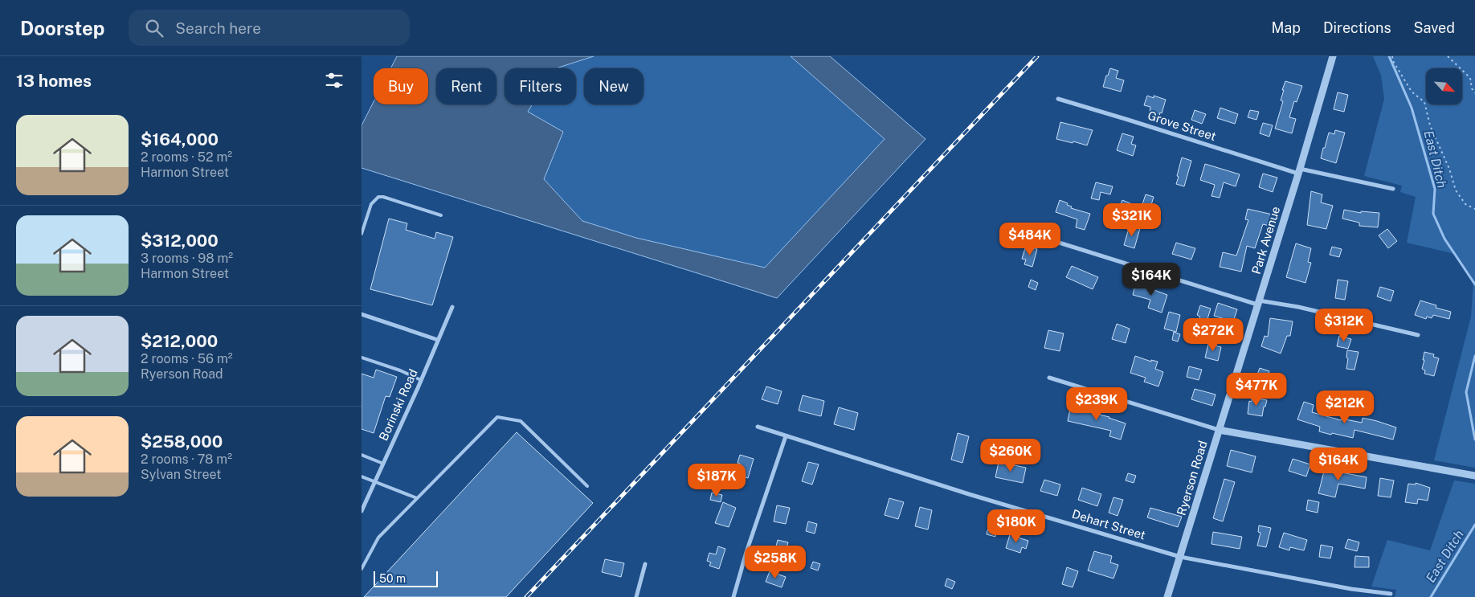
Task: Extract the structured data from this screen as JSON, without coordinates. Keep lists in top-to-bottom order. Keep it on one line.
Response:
{"streets":{"street":["Grove Street","Park Avenue","Borinski Road","Ryerson Road","Dehart Street"]},"crossings":[["Grove Street","Park Avenue"],["Park Avenue","Ryerson Road"],["Ryerson Road","Dehart Street"]],"water":["East Ditch"],"scale_bar":"50 m","north":"bottom right","page":{"header":"Doorstep","search":"Search here","nav":["Map","Directions","Saved"],"heading":"13 homes","chip":["Buy","Rent","Filters","New"],"list":[{"name":"$164,000","note":"2 rooms · 52 m² · Harmon Street"},{"name":"$312,000","note":"3 rooms · 98 m² · Harmon Street"},{"name":"$212,000","note":"2 rooms · 56 m² · Ryerson Road"},{"name":"$258,000","note":"2 rooms · 78 m² · Sylvan Street"}],"price":["$321K","$484K","$164K","$312K","$272K","$477K","$239K","$212K","$260K","$164K","$187K","$180K","$258K"],"scale":"50 m"}}
